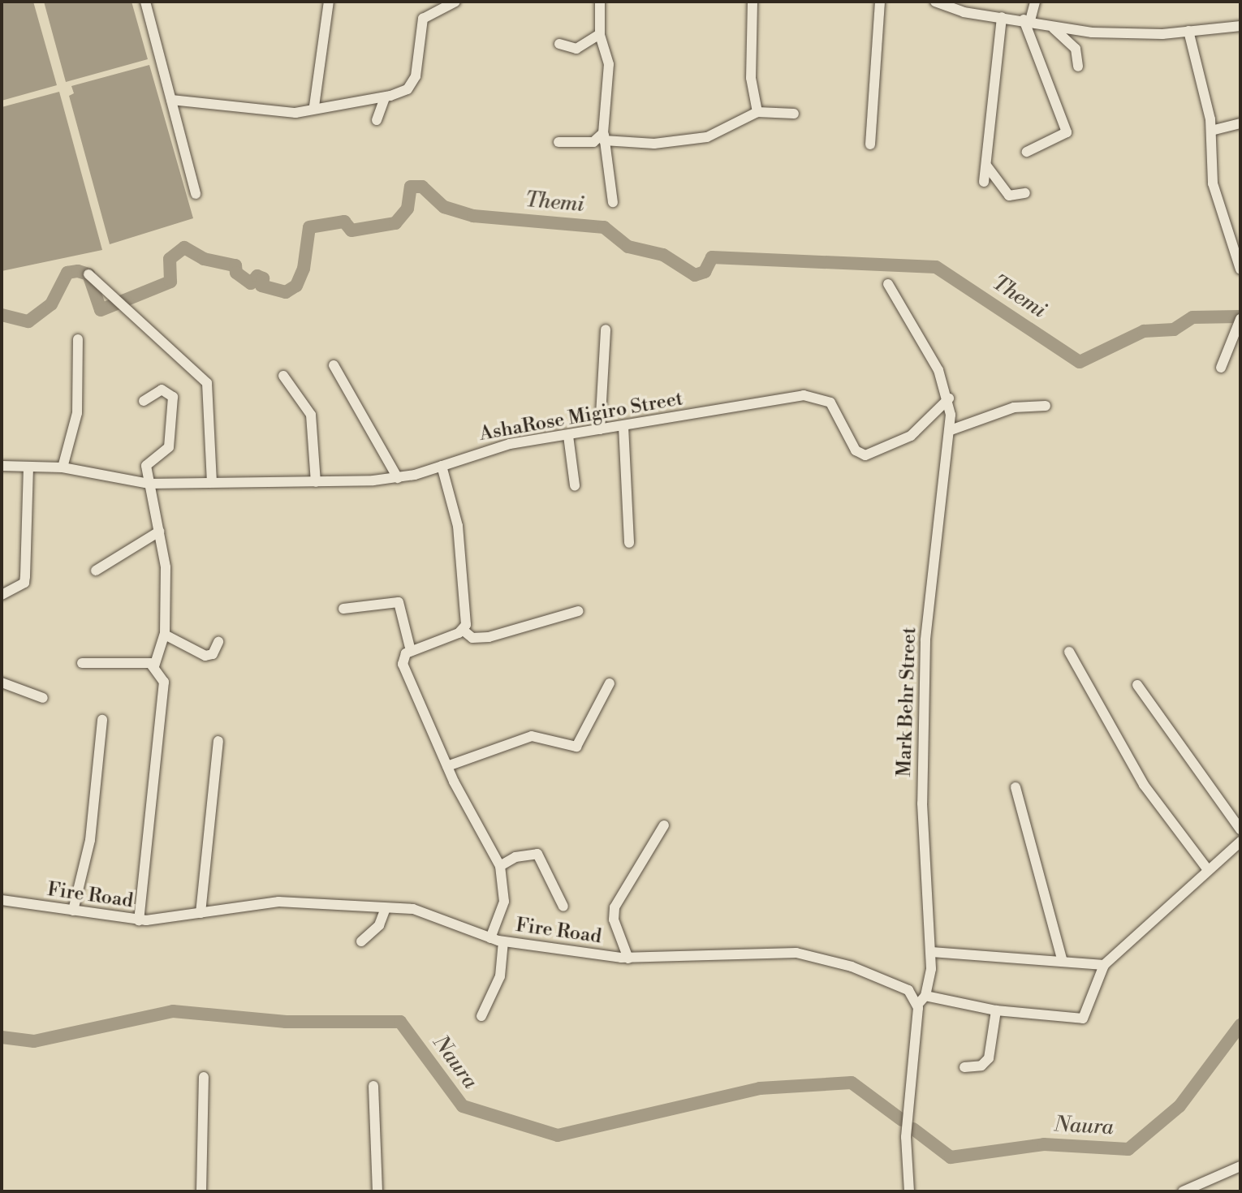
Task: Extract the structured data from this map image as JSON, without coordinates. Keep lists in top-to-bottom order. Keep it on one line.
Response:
{"streets":{"street":["AshaRose Migiro Street","Mark Behr Street","Fire Road"]},"crossings":[["AshaRose Migiro Street","Mark Behr Street"]],"water":["Themi","Naura"]}
